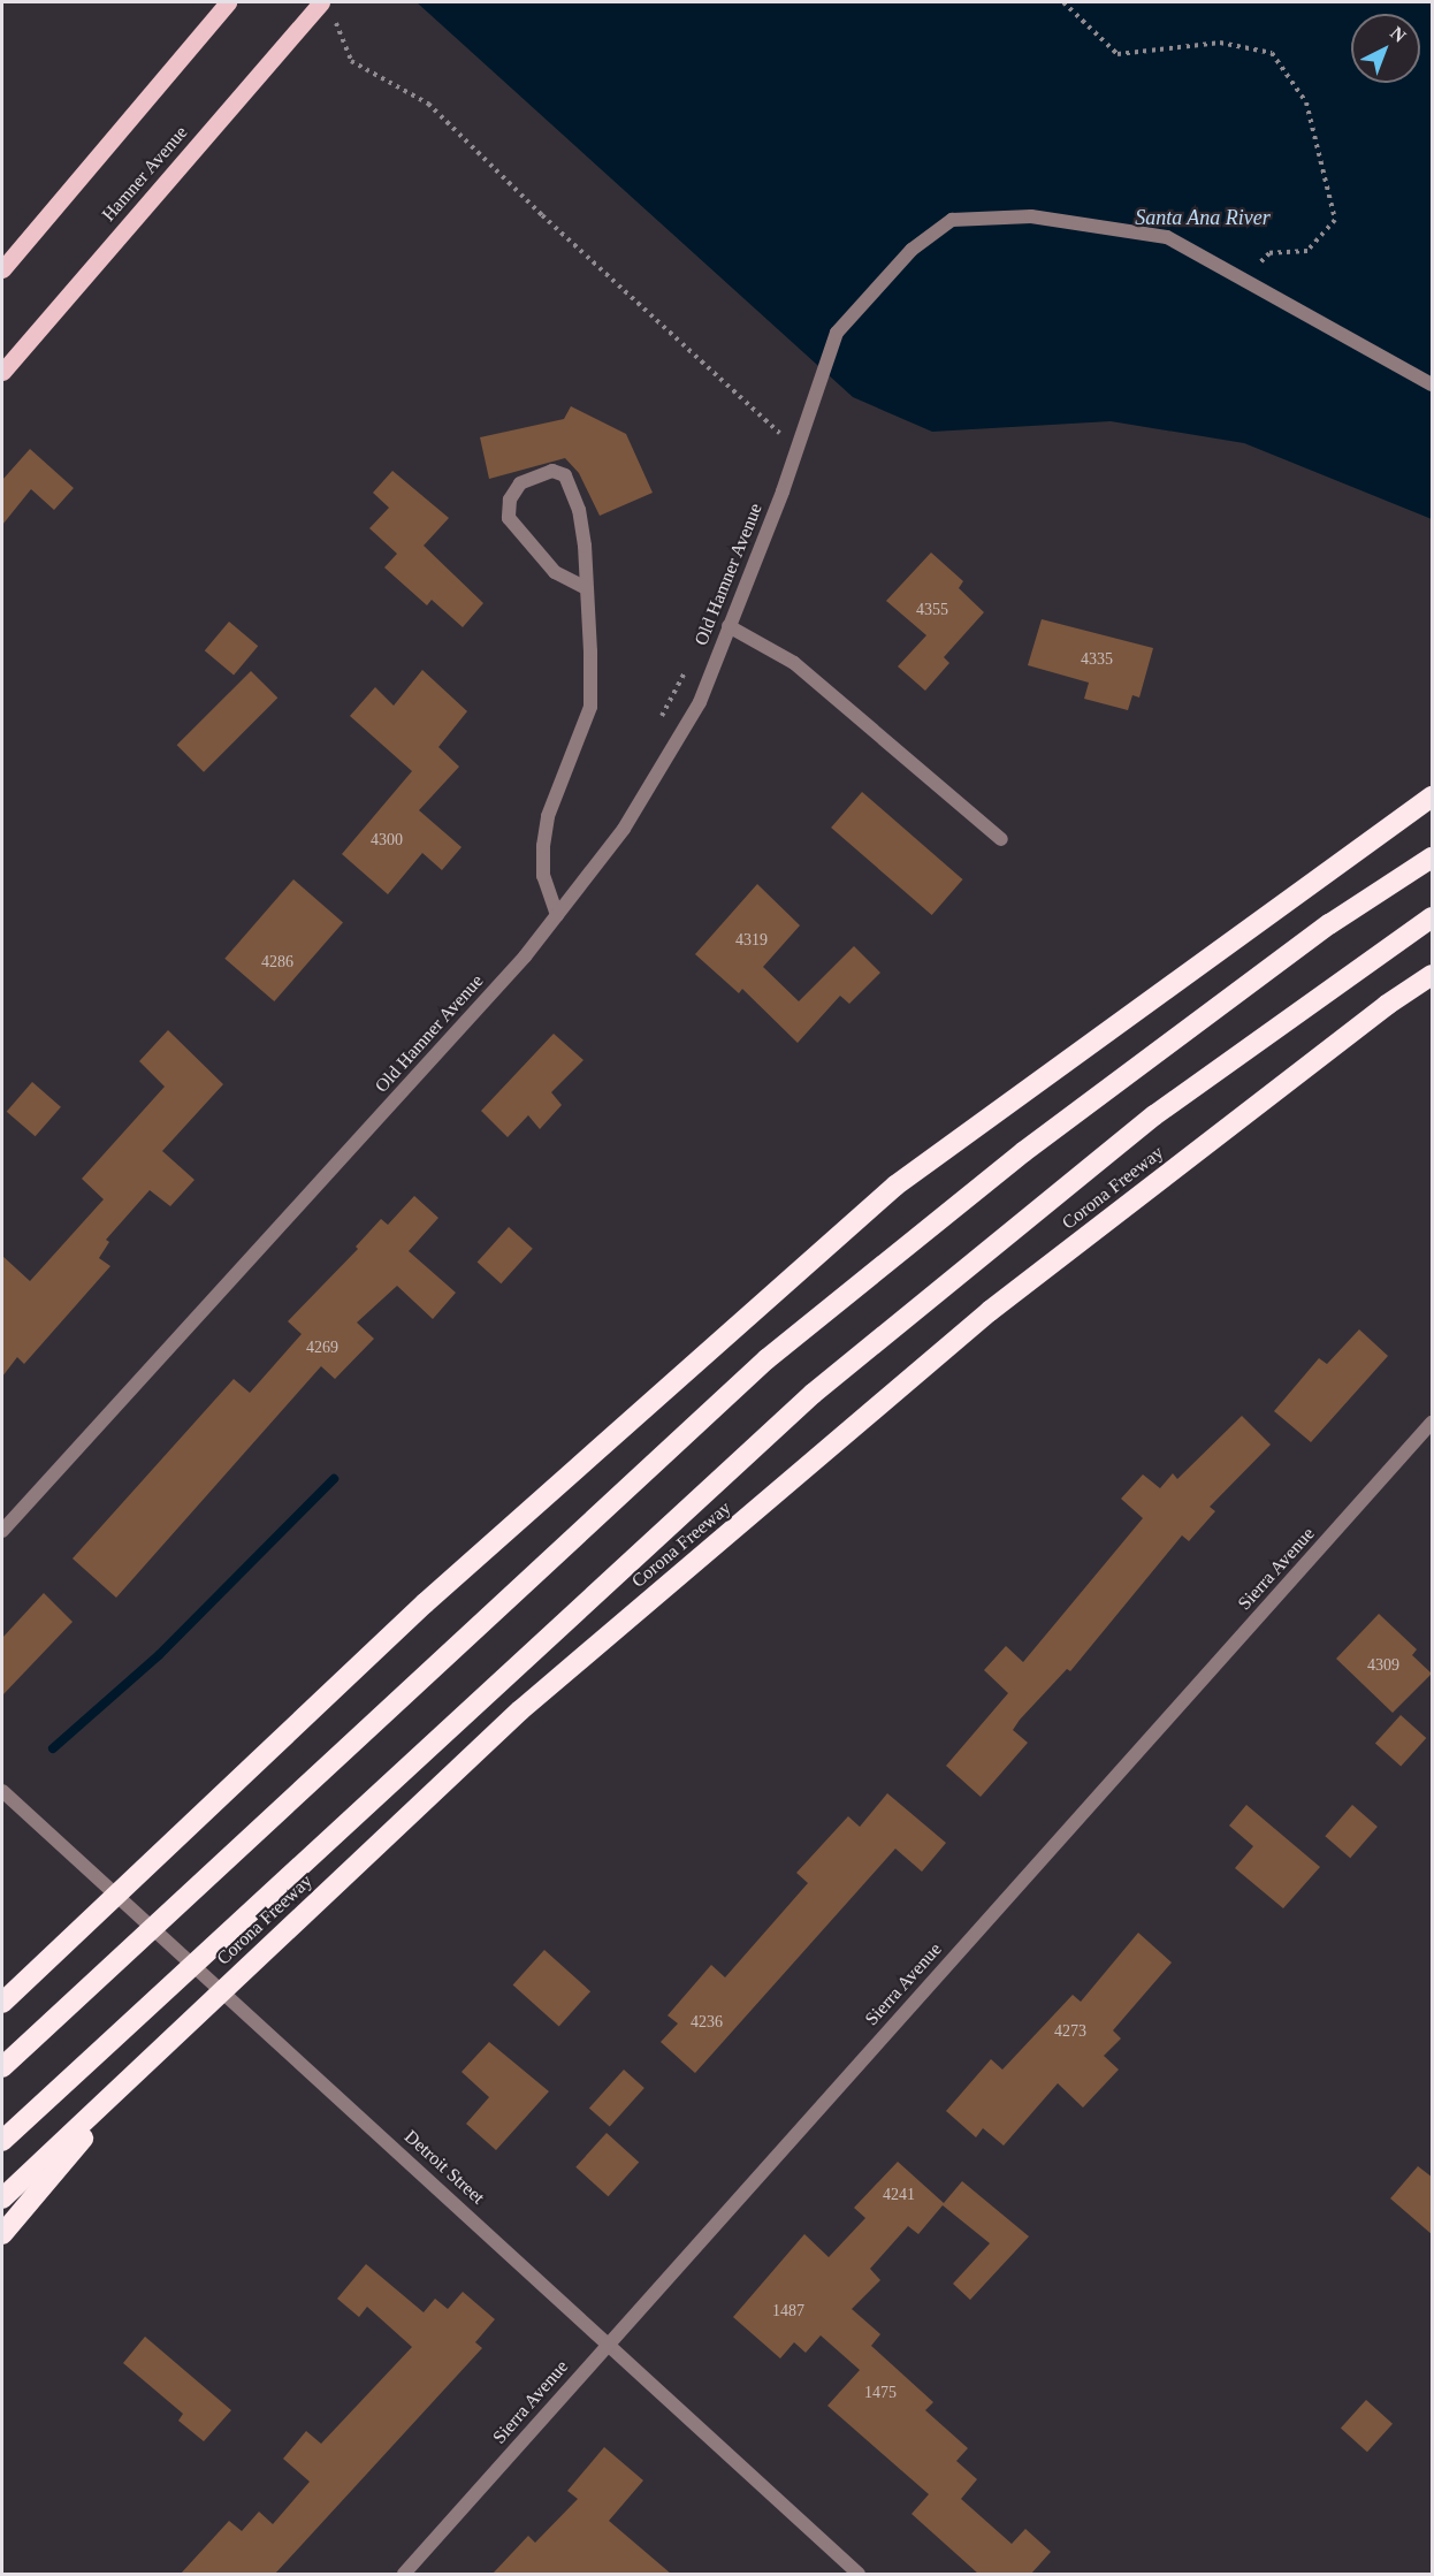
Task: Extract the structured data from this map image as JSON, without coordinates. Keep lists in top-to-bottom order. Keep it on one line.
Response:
{"streets":{"highway":["Corona Freeway"],"main road":["Hamner Avenue"],"street":["Old Hamner Avenue","Sierra Avenue","Detroit Street"]},"crossings":[["Sierra Avenue","Detroit Street"]],"water":["Santa Ana River"],"house_numbers":["4355","4335","4300","4319","4286","4269","4309","4236","4273","4241","1487","1475"],"north":"top right"}
